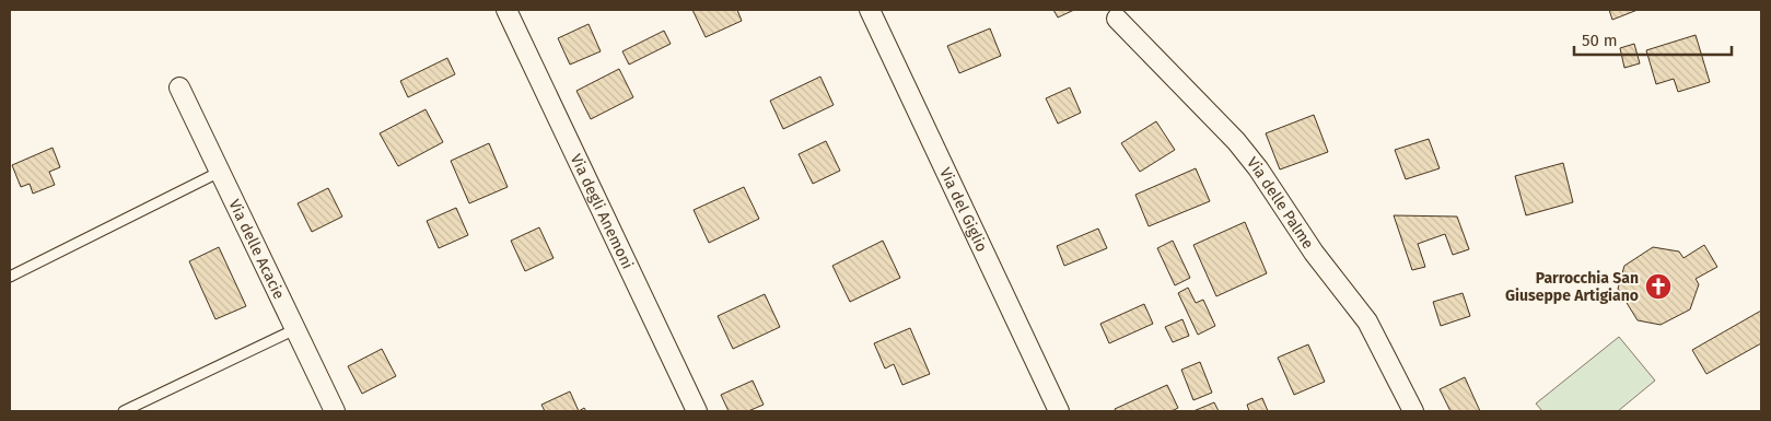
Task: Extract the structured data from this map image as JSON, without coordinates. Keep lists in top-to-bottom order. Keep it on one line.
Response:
{"streets":{"street":["Via delle Palme","Via degli Anemoni","Via del Giglio","Via delle Acacie"]},"places":{"church":["Parrocchia San Giuseppe Artigiano"]},"scale_bar":"50 m"}
